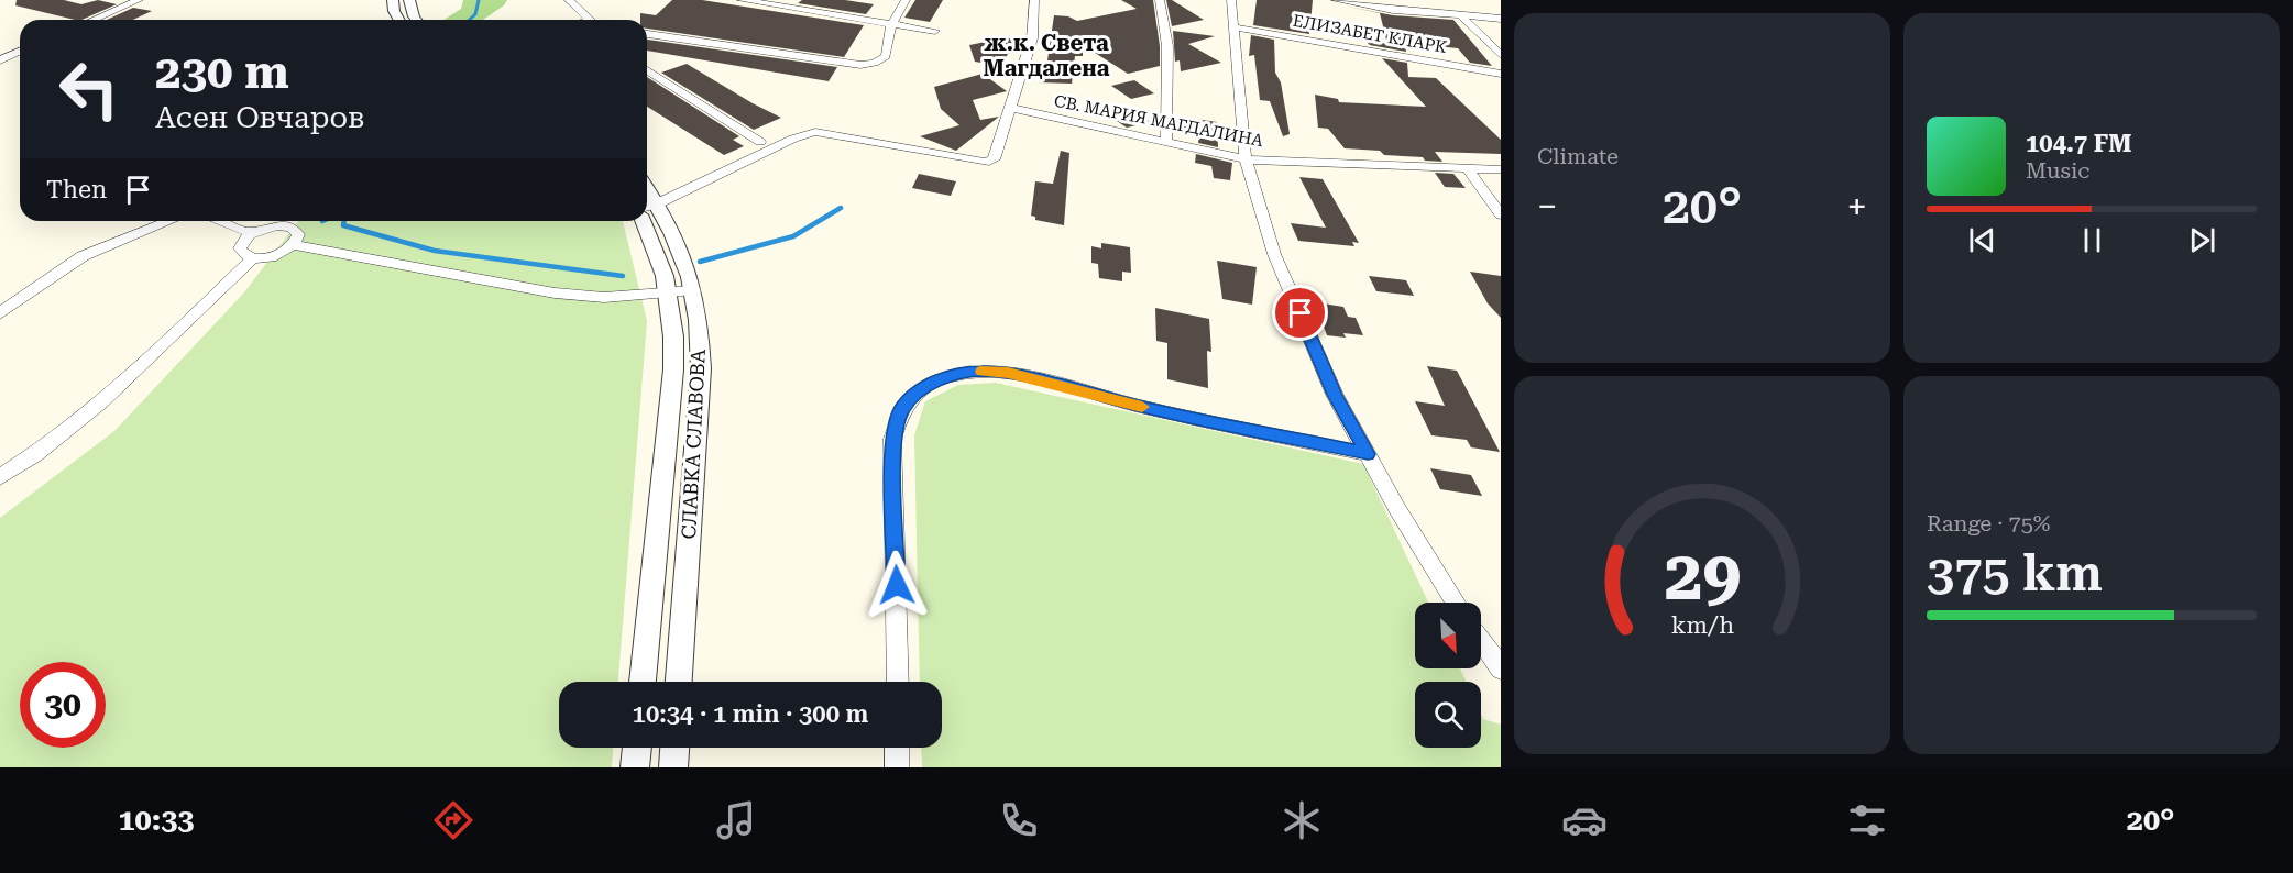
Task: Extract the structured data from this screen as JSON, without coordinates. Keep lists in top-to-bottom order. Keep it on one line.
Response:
{"streets":{"street":["ЕЛИЗАБЕТ КЛАРК","СВ. МАРИЯ МАГДАЛИНА","СЛАВКА СЛАВОВА"]},"districts":["ж.к. Света Магдалена"],"north":"bottom right","page":{"tile":["Climate",["Range · 75%","375 km"]],"turn":["230 m","Асен Овчаров"],"song":["104.7 FM","Music"],"then":"Then","heat":["−","20°","+"],"limit":"30","trip":"10:34 · 1 min · 300 m","tabs":["10:33","20°"],"gauge":["29","km/h"]}}
